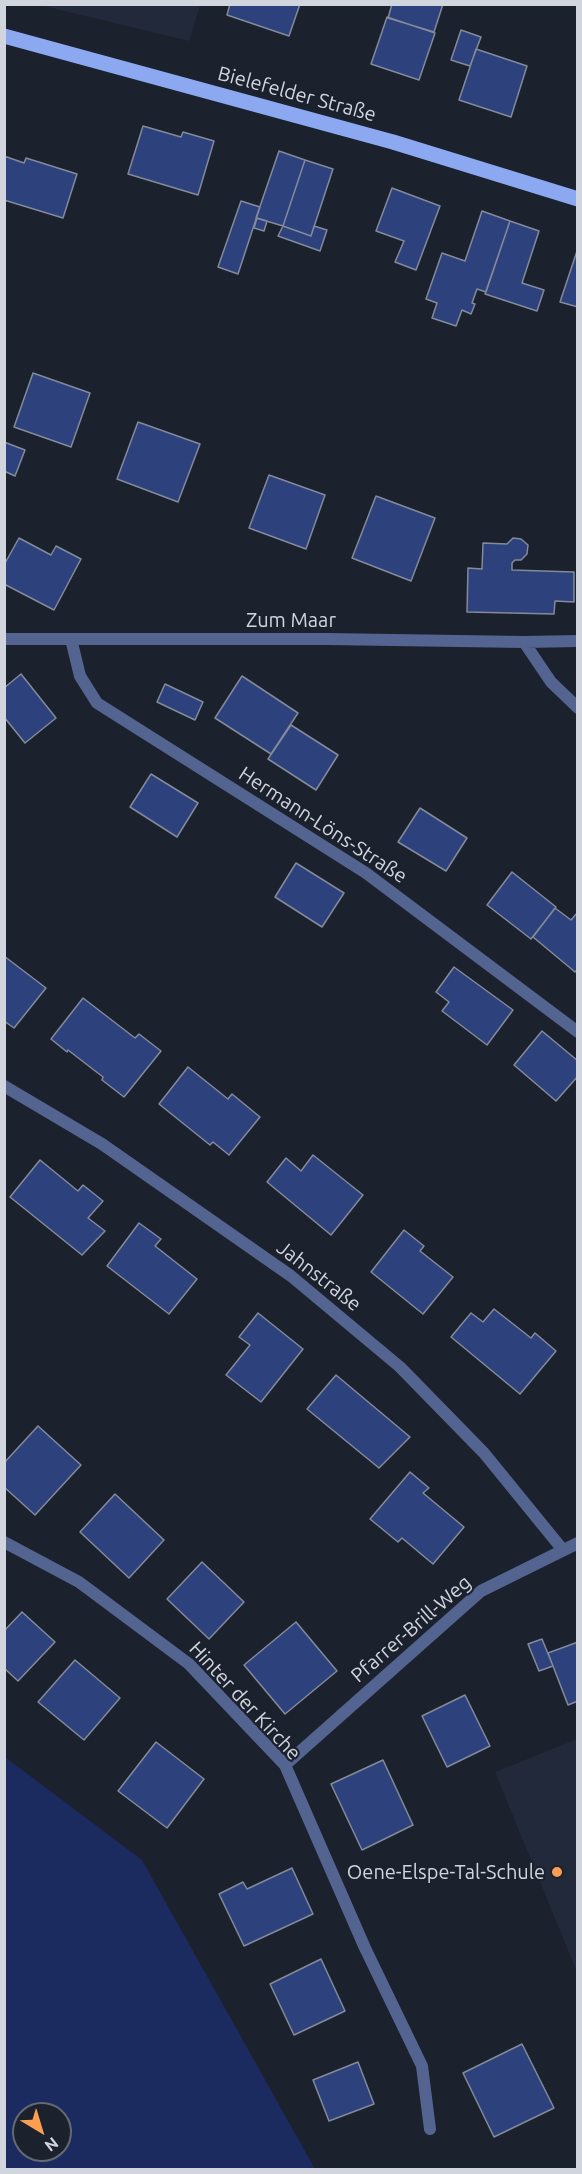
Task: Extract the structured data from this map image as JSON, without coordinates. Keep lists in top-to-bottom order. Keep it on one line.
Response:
{"streets":{"main road":["Bielefelder Straße"],"street":["Zum Maar","Hermann-Löns-Straße","Jahnstraße","Pfarrer-Brill-Weg","Hinter der Kirche"]},"crossings":[["Zum Maar","Hermann-Löns-Straße"],["Jahnstraße","Pfarrer-Brill-Weg"],["Pfarrer-Brill-Weg","Hinter der Kirche"]],"places":["Oene-Elspe-Tal-Schule"],"north":"bottom right"}
